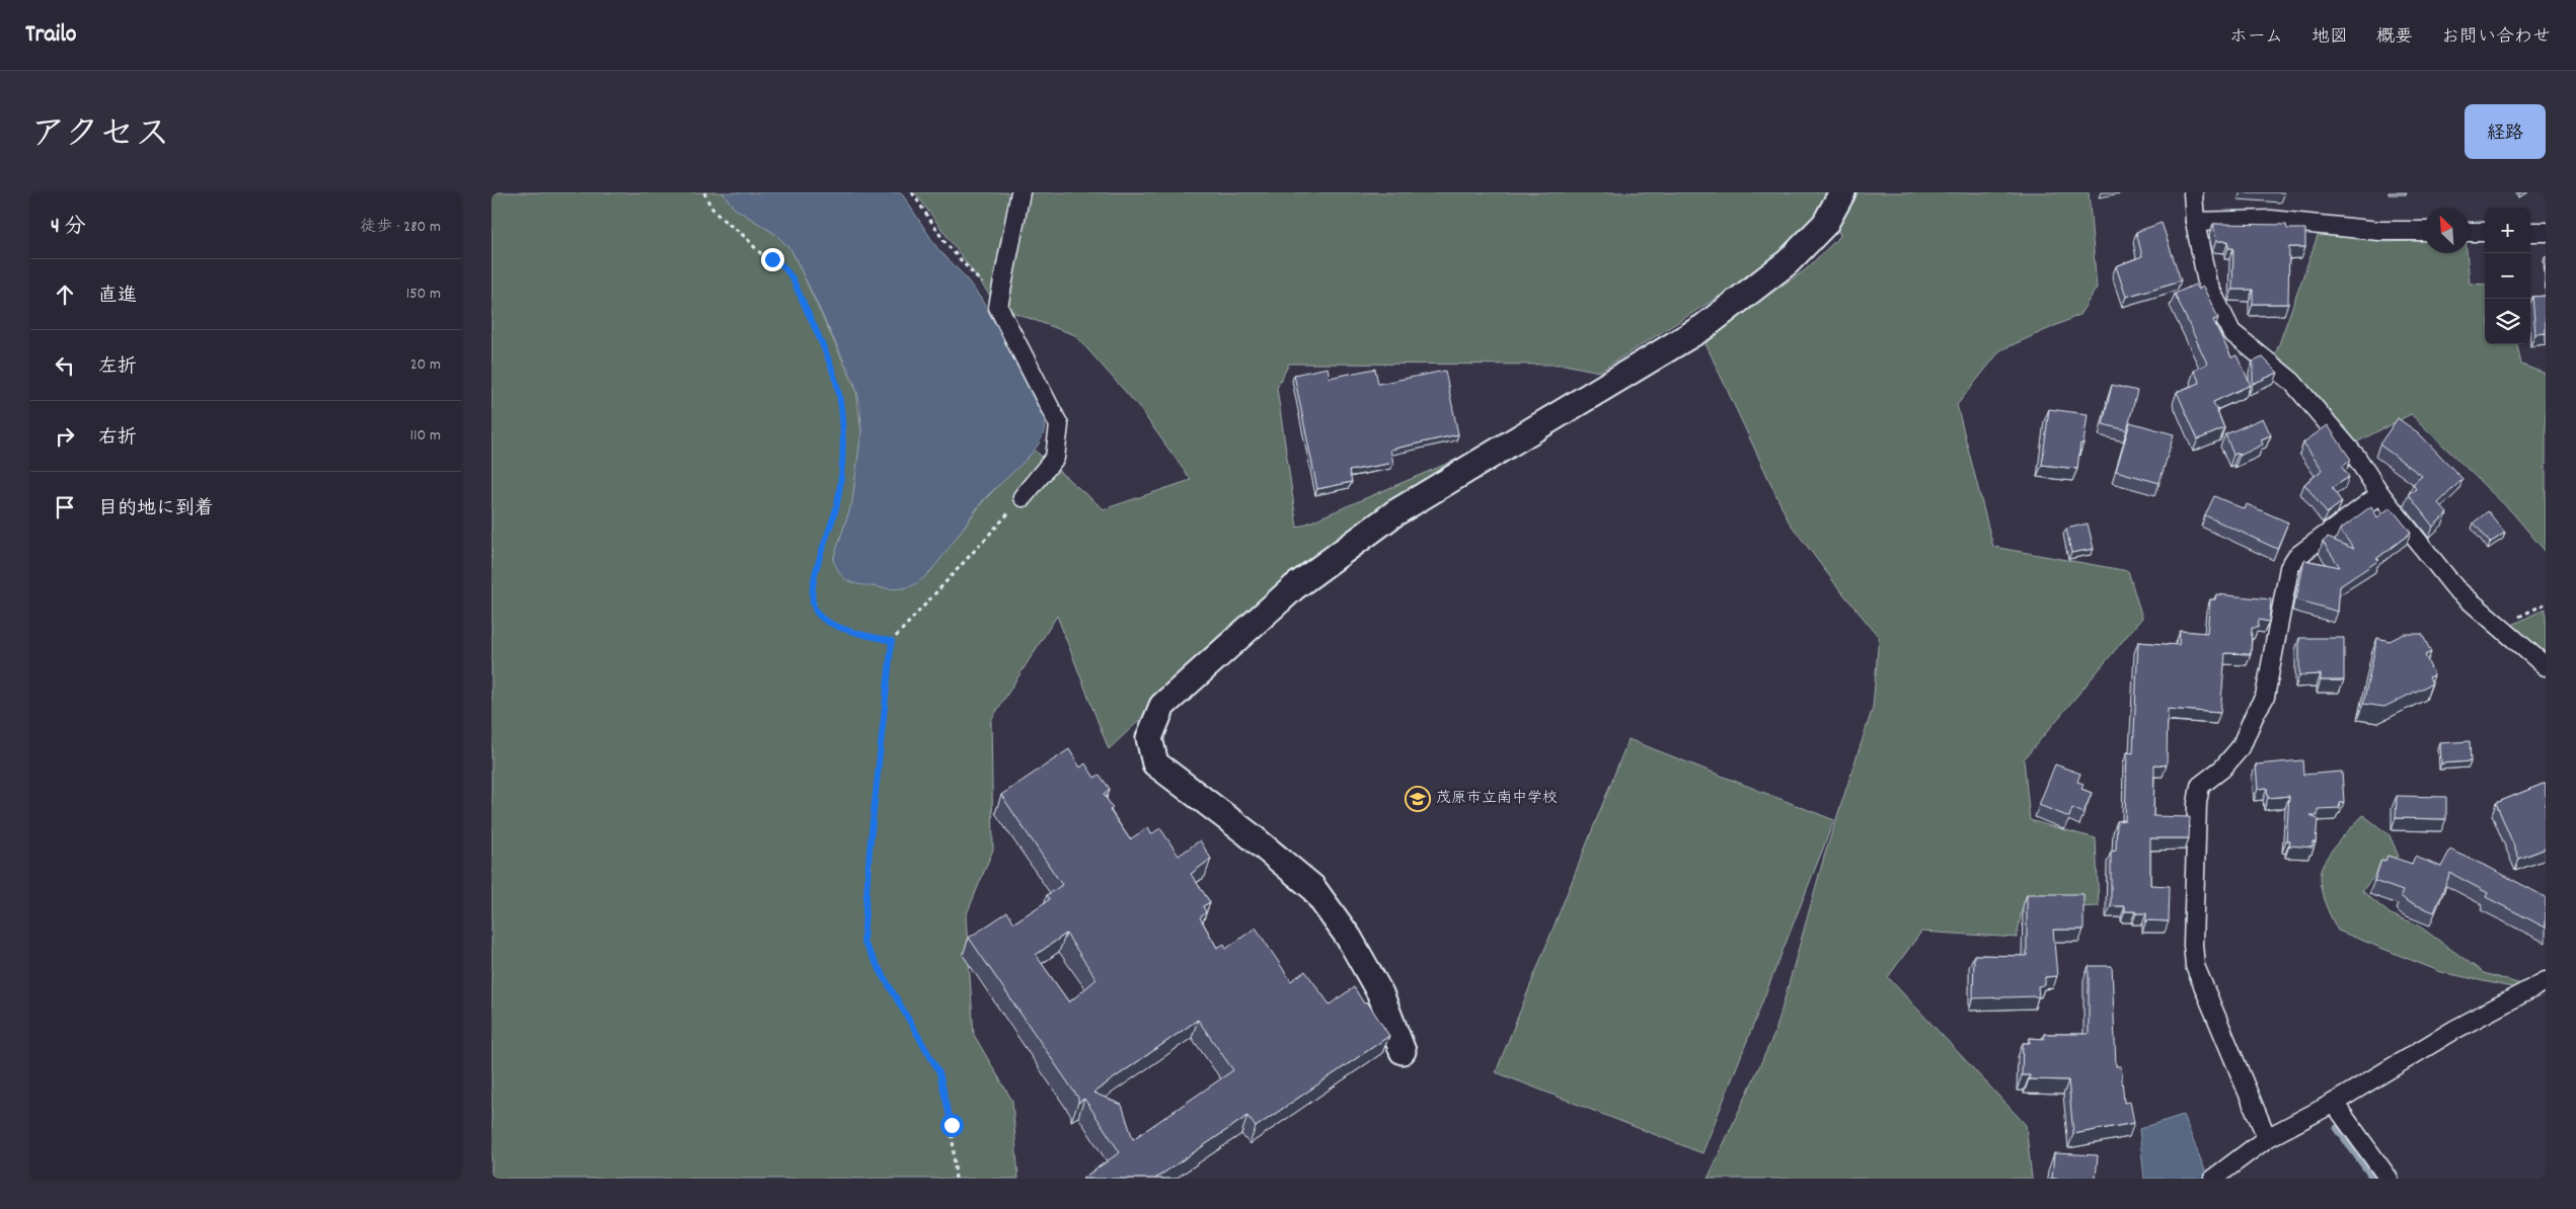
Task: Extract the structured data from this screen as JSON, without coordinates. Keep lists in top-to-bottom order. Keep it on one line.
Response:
{"places":{"school or university":["茂原市立南中学校"]},"north":"top left","page":{"header":"Trailo","nav":["ホーム","地図","概要","お問い合わせ"],"title":"アクセス","buttons":"経路","heading":["4 分","徒歩 · 280 m"],"map_buttons":["+","−"],"list":[["直進","150 m"],["左折","20 m"],["右折","110 m"],"目的地に到着"]}}
